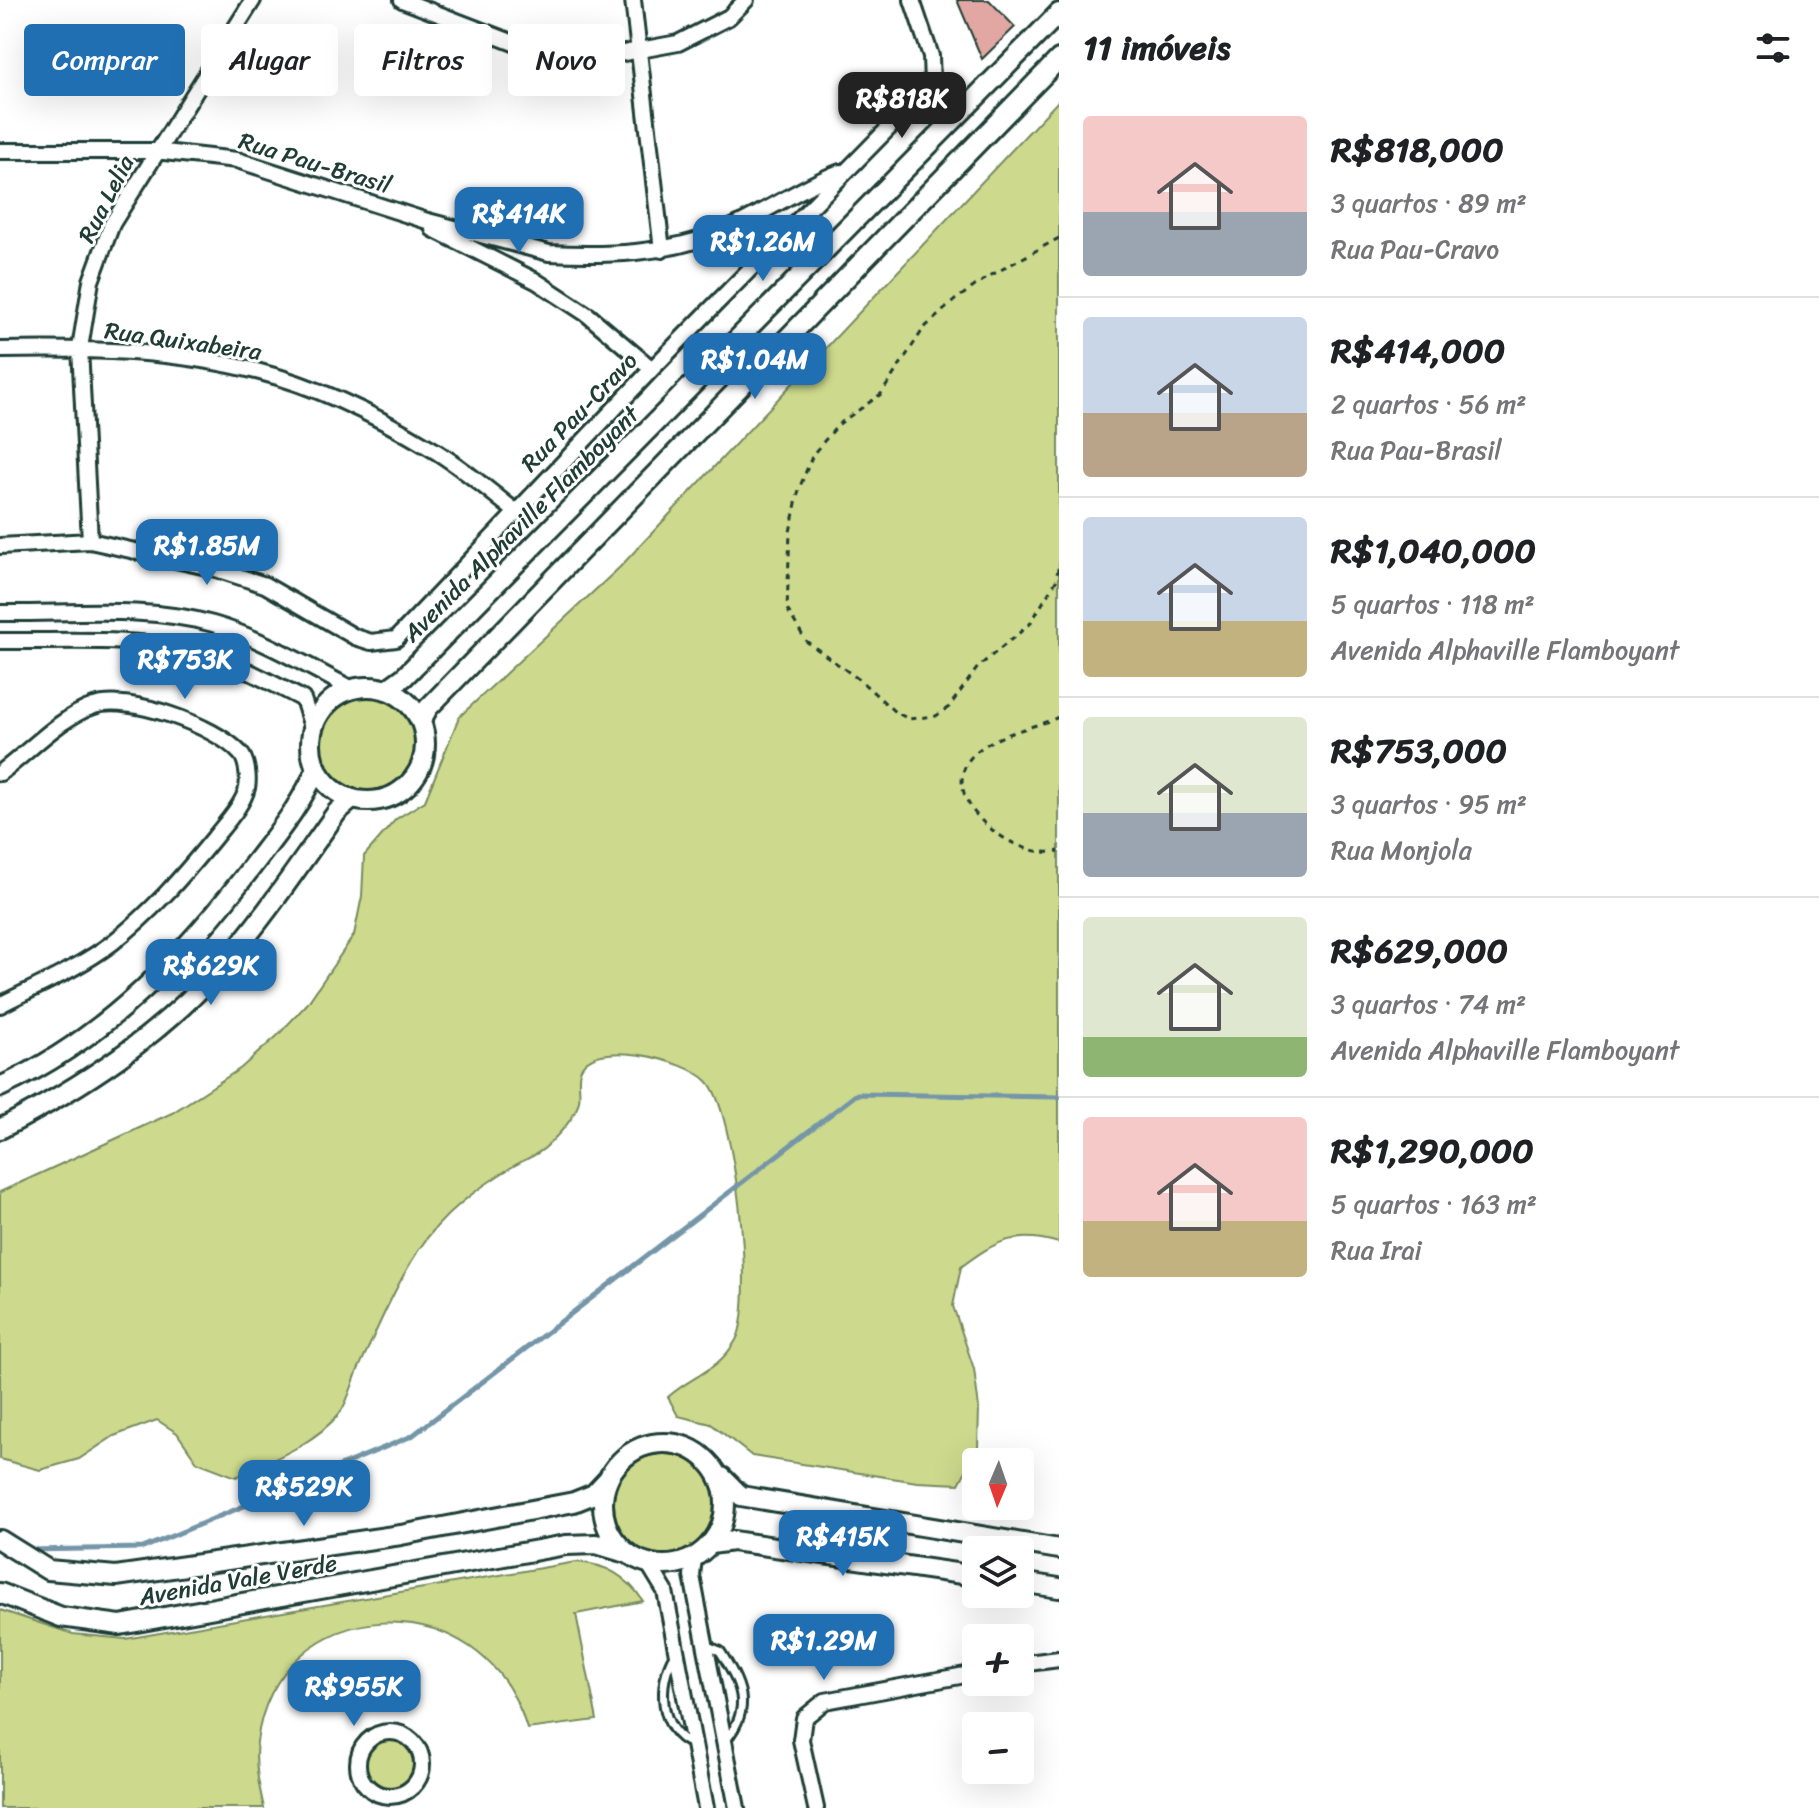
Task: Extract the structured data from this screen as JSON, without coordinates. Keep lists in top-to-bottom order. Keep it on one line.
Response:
{"streets":{"street":["Rua Pau-Brasil","Rua Lelia","Rua Quixabeira","Rua Pau-Cravo","Avenida Alphaville Flamboyant","Avenida Vale Verde"]},"crossings":[["Rua Pau-Brasil","Rua Lelia"],["Rua Pau-Brasil","Rua Pau-Cravo"],["Rua Lelia","Rua Quixabeira"],["Rua Lelia","Rua Pau-Cravo"],["Rua Quixabeira","Rua Pau-Cravo"]],"north":"bottom","page":{"heading":"11 imóveis","chip":["Comprar","Alugar","Filtros","Novo"],"price":["R$818K","R$414K","R$1.26M","R$1.04M","R$1.85M","R$753K","R$629K","R$529K","R$415K","R$1.29M","R$955K"],"list":[{"name":"R$818,000","note":"3 quartos · 89 m² · Rua Pau-Cravo"},{"name":"R$414,000","note":"2 quartos · 56 m² · Rua Pau-Brasil"},{"name":"R$1,040,000","note":"5 quartos · 118 m² · Avenida Alphaville Flamboyant"},{"name":"R$753,000","note":"3 quartos · 95 m² · Rua Monjola"},{"name":"R$629,000","note":"3 quartos · 74 m² · Avenida Alphaville Flamboyant"},{"name":"R$1,290,000","note":"5 quartos · 163 m² · Rua Irai"}],"map_buttons":["+","−"]}}
